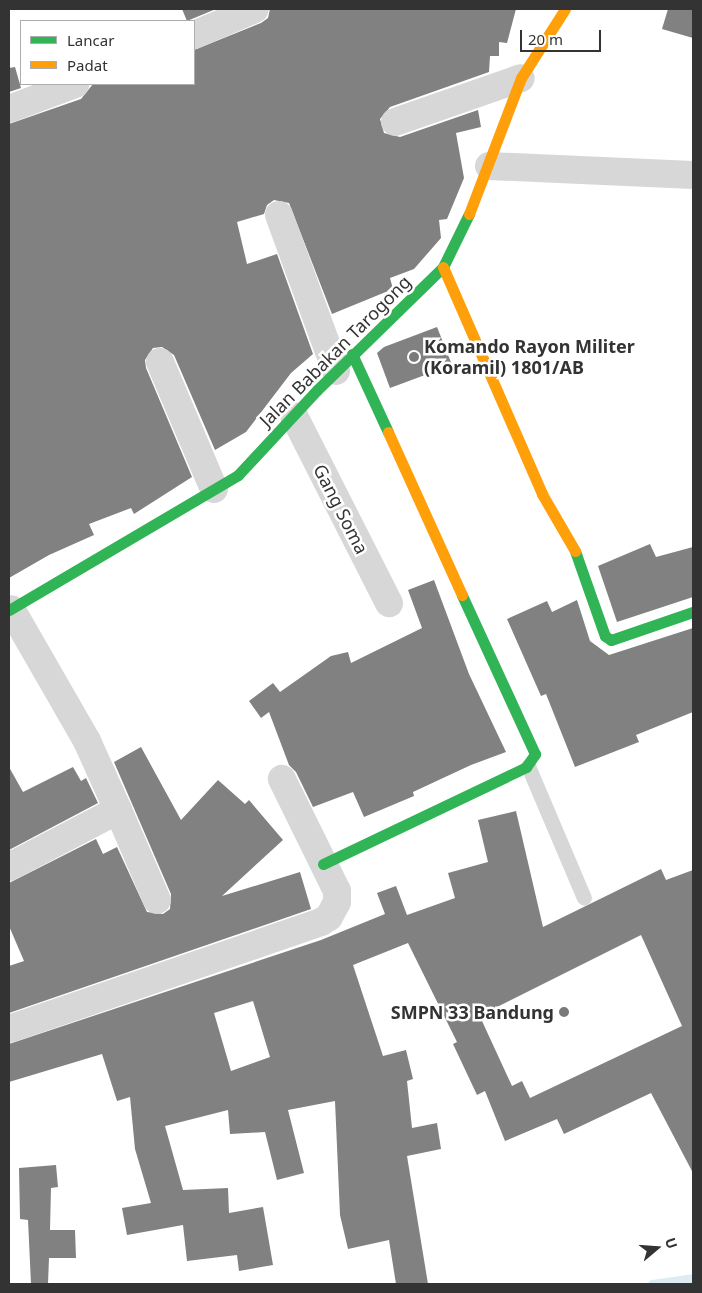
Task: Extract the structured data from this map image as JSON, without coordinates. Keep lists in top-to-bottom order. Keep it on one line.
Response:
{"streets":{"street":["Jalan Babakan Tarogong","Gang Soma"]},"crossings":[["Jalan Babakan Tarogong","Gang Soma"]],"places":["Komando Rayon Militer (Koramil) 1801/AB","SMPN 33 Bandung"],"legend":["Lancar","Padat"],"scale_bar":"20 m","north":"right"}
